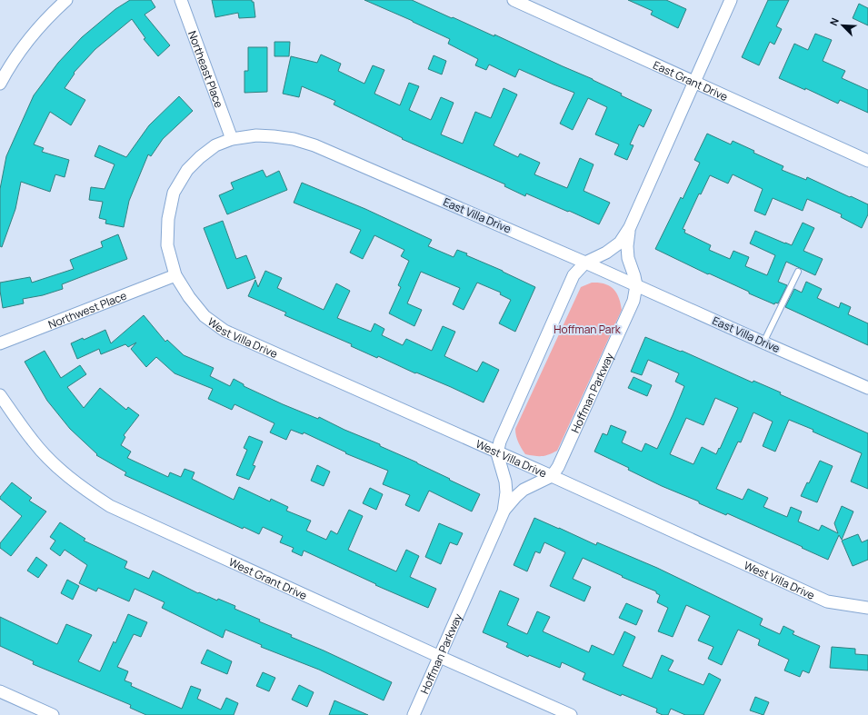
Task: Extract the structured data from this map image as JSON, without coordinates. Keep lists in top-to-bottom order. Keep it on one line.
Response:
{"streets":{"street":["Northeast Place","East Grant Drive","East Villa Drive","Northwest Place","West Villa Drive","Hoffman Parkway","West Grant Drive"]},"crossings":[["Northeast Place","East Villa Drive"],["East Grant Drive","Hoffman Parkway"],["East Villa Drive","Northwest Place"],["East Villa Drive","West Villa Drive"],["East Villa Drive","Hoffman Parkway"],["Northwest Place","West Villa Drive"],["West Villa Drive","Hoffman Parkway"],["Hoffman Parkway","West Grant Drive"]],"parks":["Hoffman Park"],"north":"top left"}
